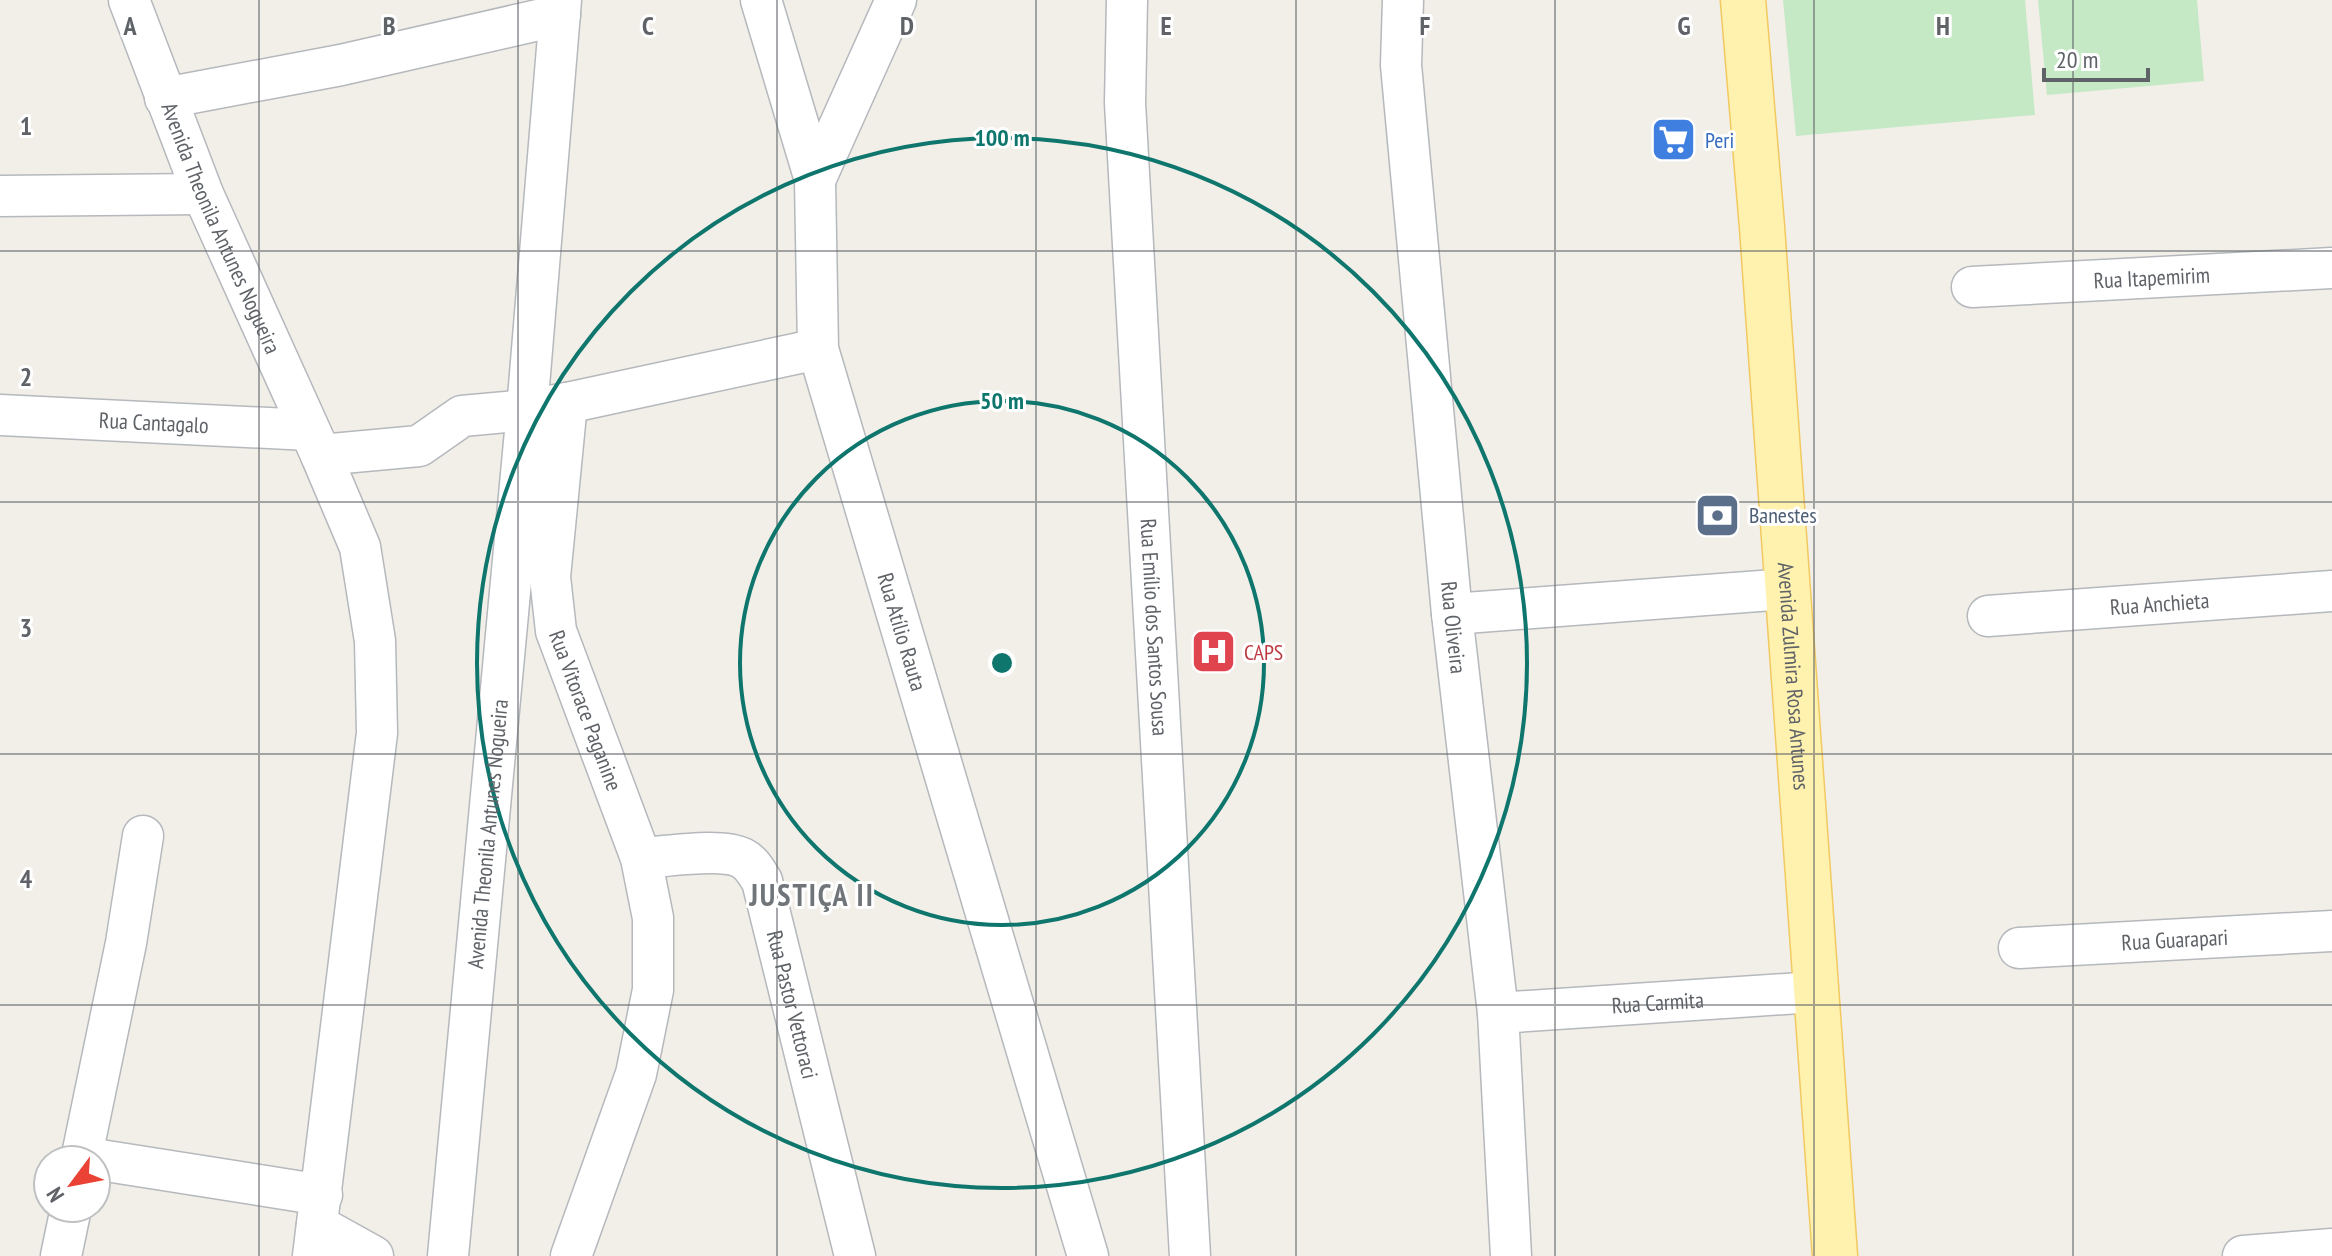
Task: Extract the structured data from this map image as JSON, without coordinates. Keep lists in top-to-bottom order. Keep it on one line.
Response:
{"streets":{"main road":["Avenida Zulmira Rosa Antunes"],"street":["Avenida Theonila Antunes Nogueira","Rua Itapemirim","Rua Cantagalo","Rua Anchieta","Rua Emílio dos Santos Sousa","Rua Oliveira","Rua Atílio Rauta","Rua Vitorace Paganine","Rua Guarapari","Rua Carmita","Rua Pastor Vettoraci"]},"crossings":[["Avenida Theonila Antunes Nogueira","Rua Cantagalo"],["Rua Oliveira","Rua Carmita"],["Avenida Zulmira Rosa Antunes","Rua Carmita"],["Rua Vitorace Paganine","Rua Pastor Vettoraci"]],"districts":["JUSTIÇA II"],"places":{"supermarket":["Peri"],"bank":["Banestes"],"hospital":["CAPS"]},"scale_bar":"20 m","north":"bottom left","grid":{"columns":["A","B","C","D","E","F","G","H"],"rows":["1","2","3","4"]},"rings":["100 m","50 m"]}
